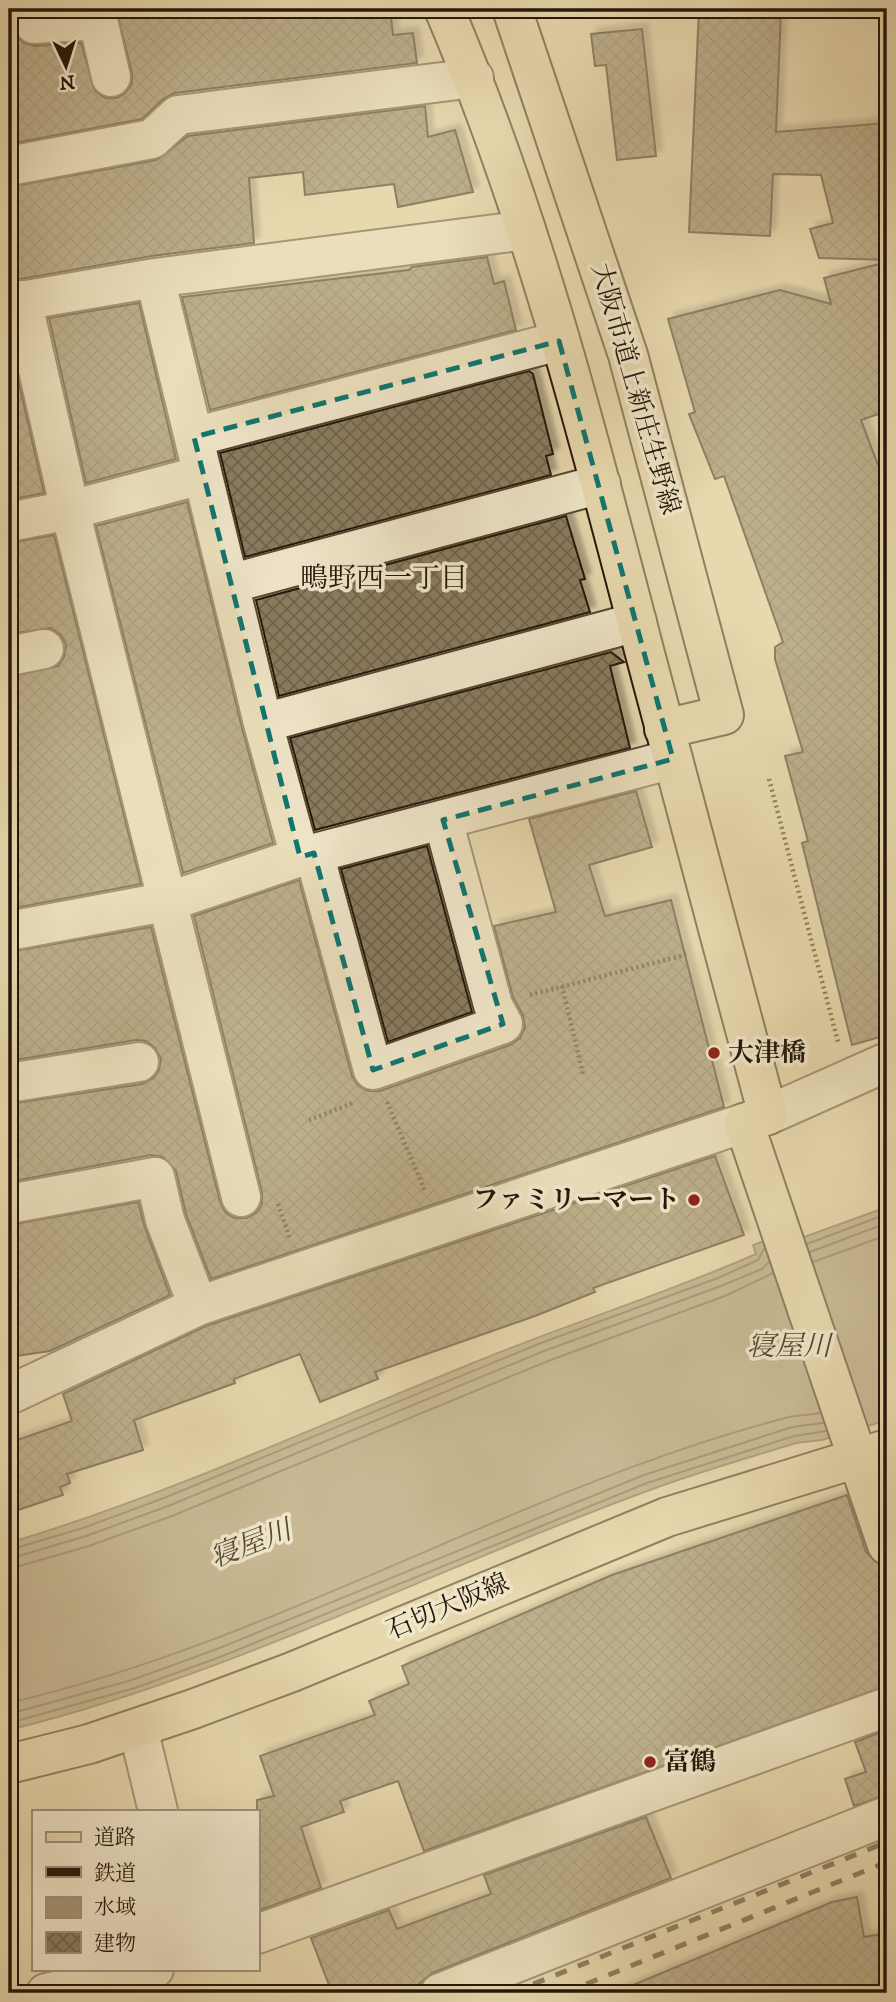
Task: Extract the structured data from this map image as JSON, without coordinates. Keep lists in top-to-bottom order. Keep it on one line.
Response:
{"streets":{"main road":["大阪市道上新庄生野線","石切大阪線"]},"districts":["鴫野西一丁目"],"water":["寝屋川"],"places":["大津橋","ファミリーマート","富鶴"],"legend":["道路","鉄道","水域","建物"],"north":"bottom"}
